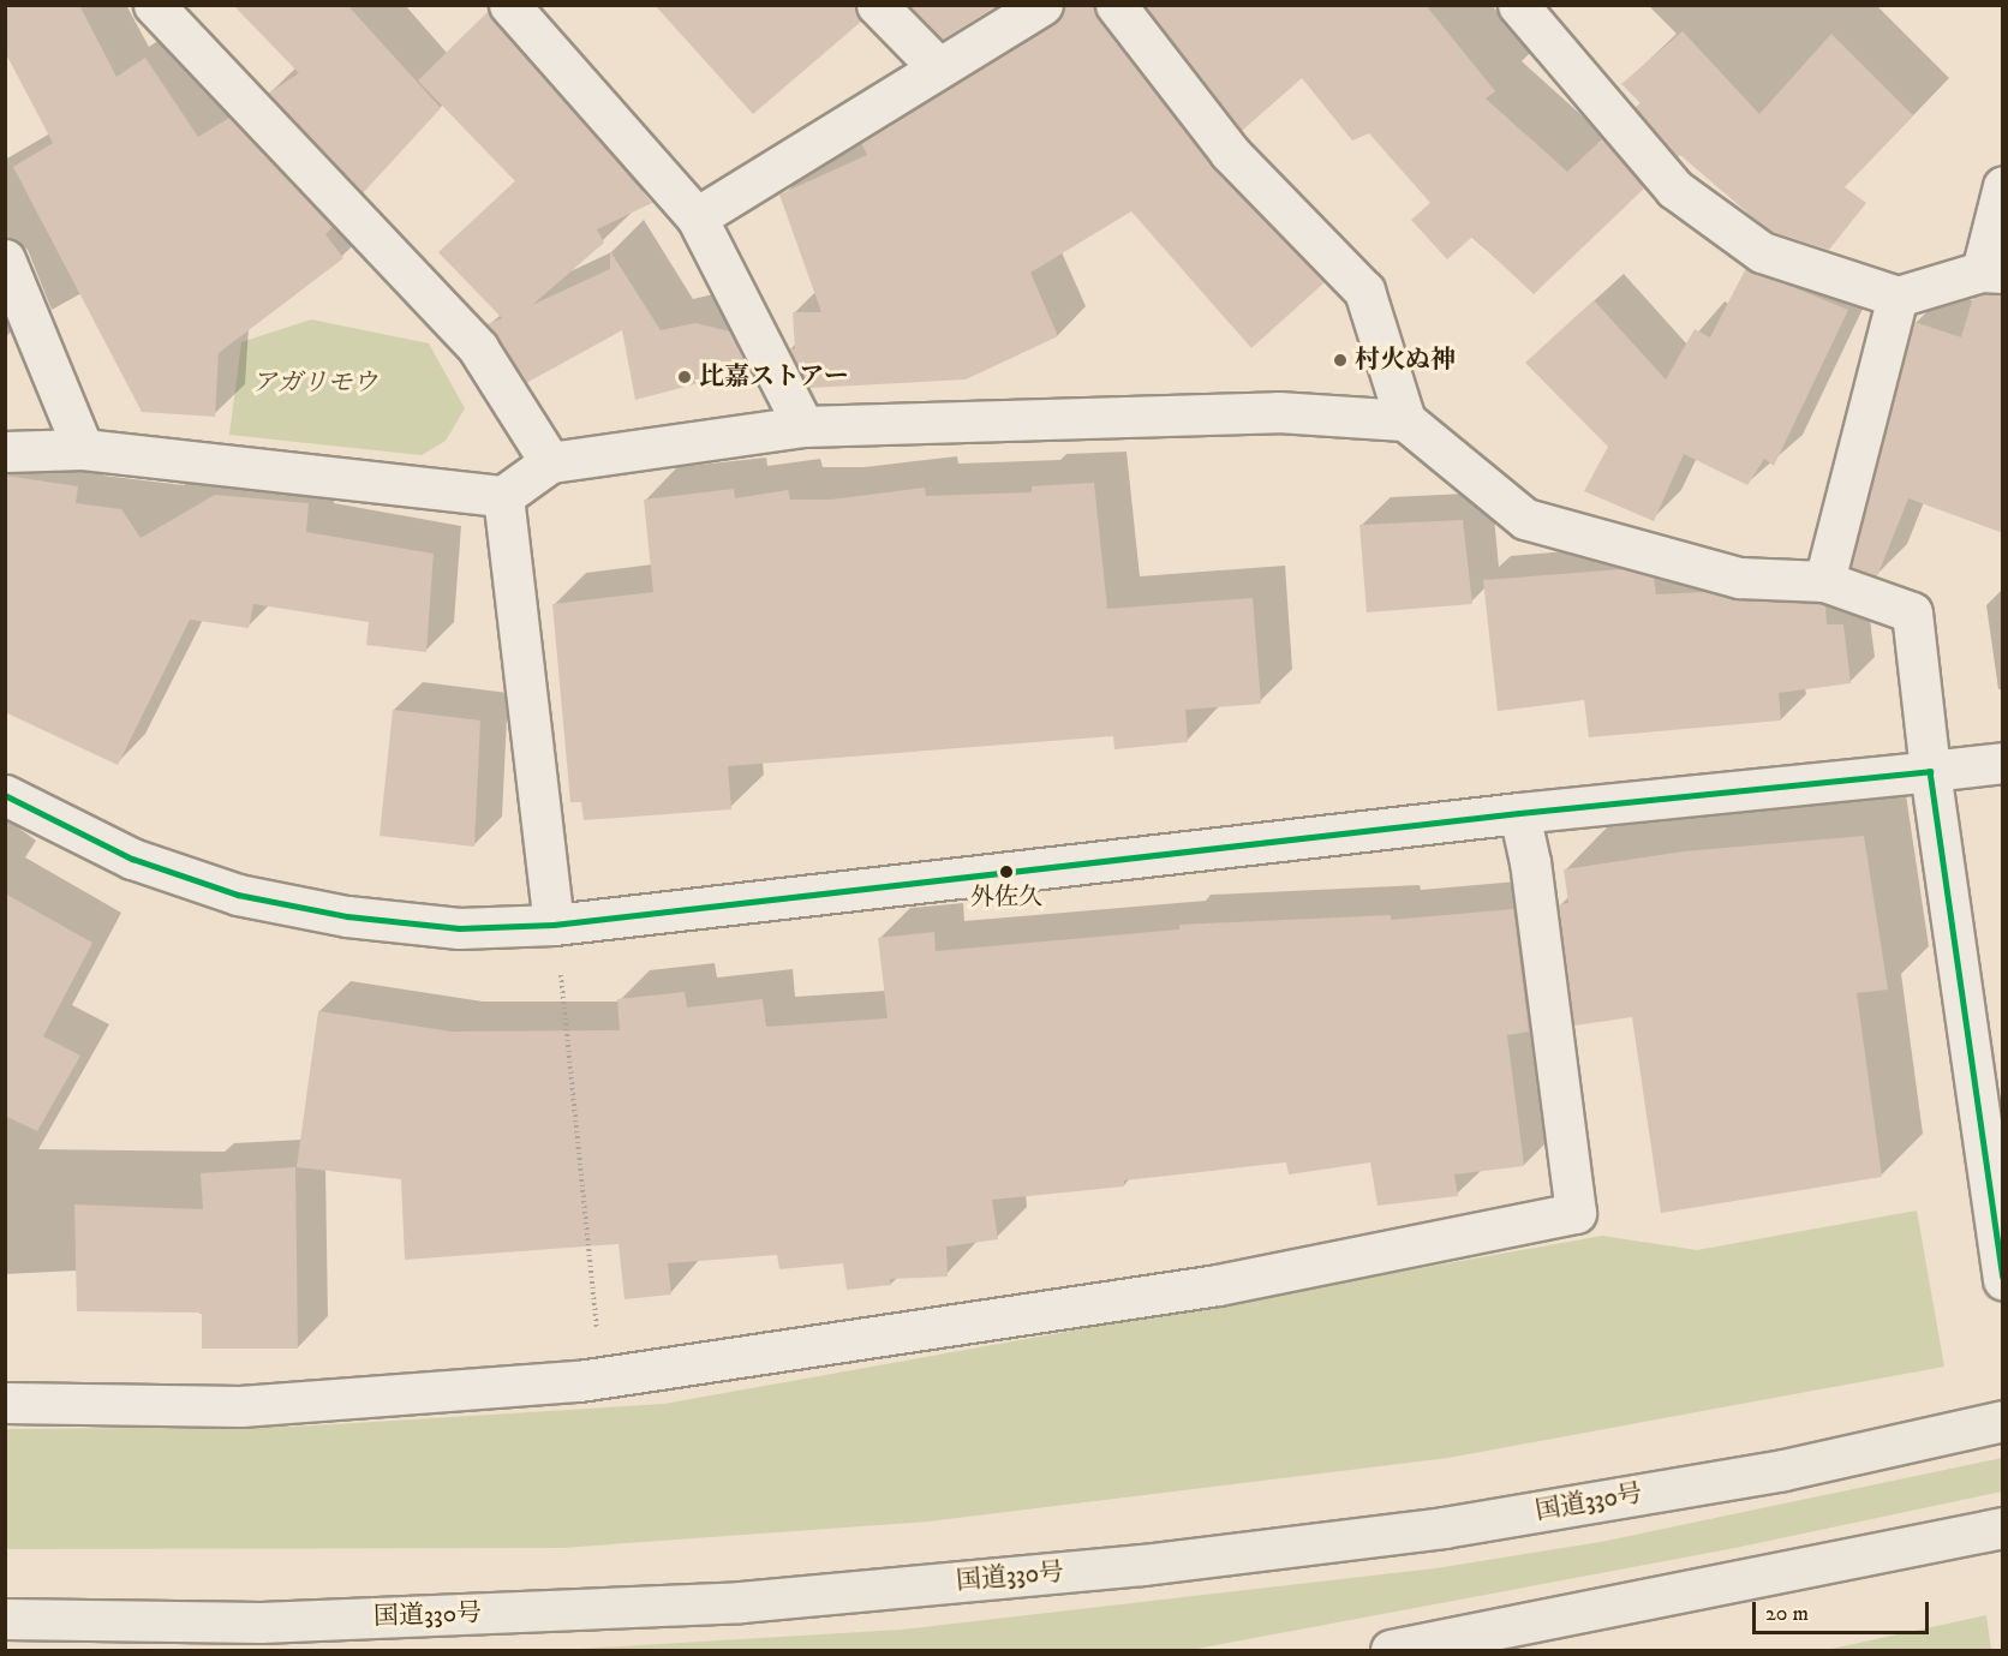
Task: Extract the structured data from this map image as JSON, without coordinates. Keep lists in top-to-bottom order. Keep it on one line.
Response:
{"streets":{"highway":["国道330号"]},"parks":["アガリモウ"],"places":["村火ぬ神","比嘉ストアー","外佐久"],"scale_bar":"20 m"}
